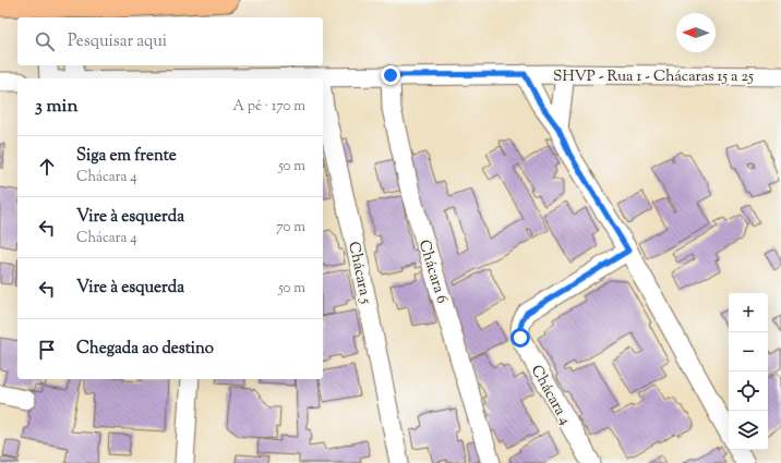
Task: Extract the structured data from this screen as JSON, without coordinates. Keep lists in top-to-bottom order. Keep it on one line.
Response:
{"streets":{"street":["SHVP - Rua 1 - Chácaras 15 a 25","Chácara 6","Chácara 5","Chácara 4"]},"crossings":[["SHVP - Rua 1 - Chácaras 15 a 25","Chácara 6"]],"north":"left","page":{"search":"Pesquisar aqui","heading":["3 min","A pé · 170 m"],"list":[["Siga em frente","Chácara 4","50 m"],["Vire à esquerda","Chácara 4","70 m"],["Vire à esquerda","50 m"],"Chegada ao destino"],"map_buttons":["+","−"]}}
